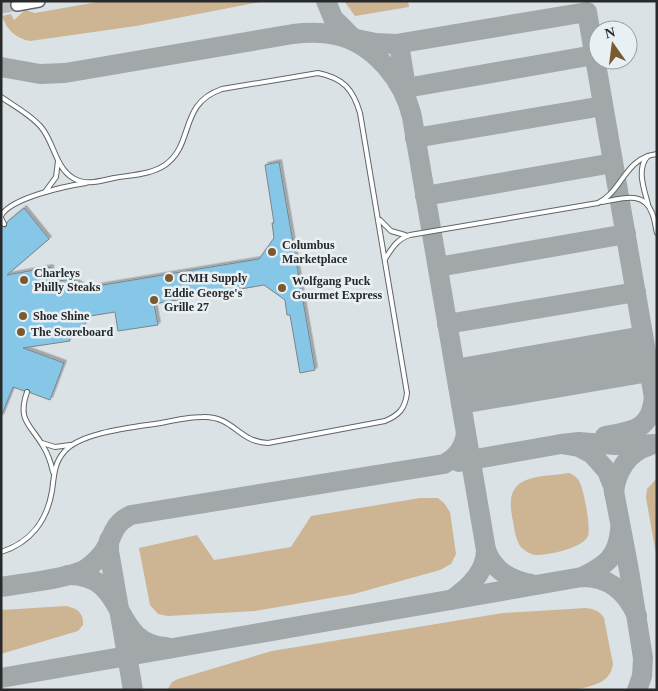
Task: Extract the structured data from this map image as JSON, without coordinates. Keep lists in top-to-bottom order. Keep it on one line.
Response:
{"places":["Columbus Marketplace","CMH Supply","Charleys Philly Steaks","Wolfgang Puck Gourmet Express","Eddie George's Grille 27","Shoe Shine","The Scoreboard"],"north":"top"}
